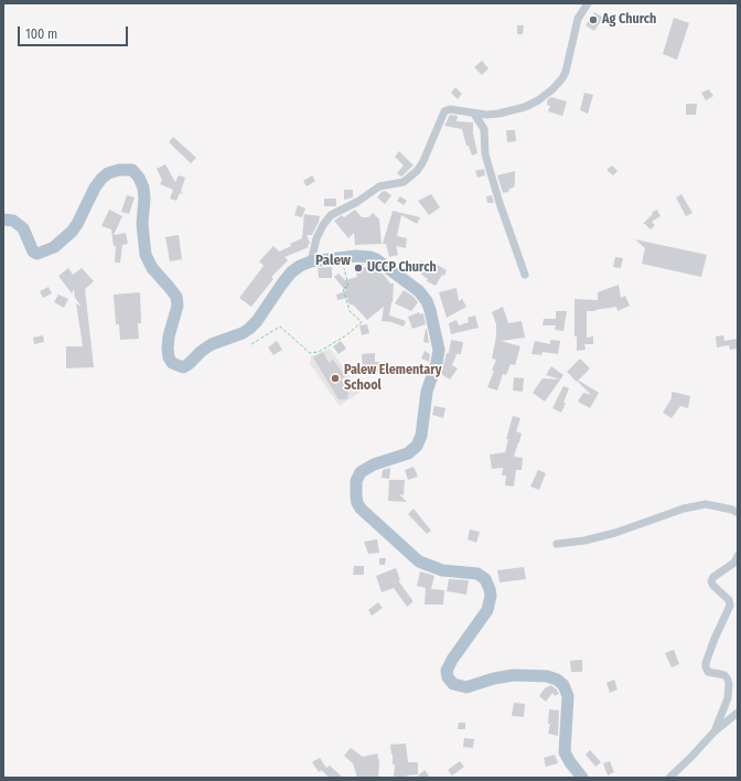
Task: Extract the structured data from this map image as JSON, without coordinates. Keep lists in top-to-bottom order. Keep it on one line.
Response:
{"districts":["Palew"],"places":["Ag Church","UCCP Church","Palew Elementary School"],"scale_bar":"100 m"}
